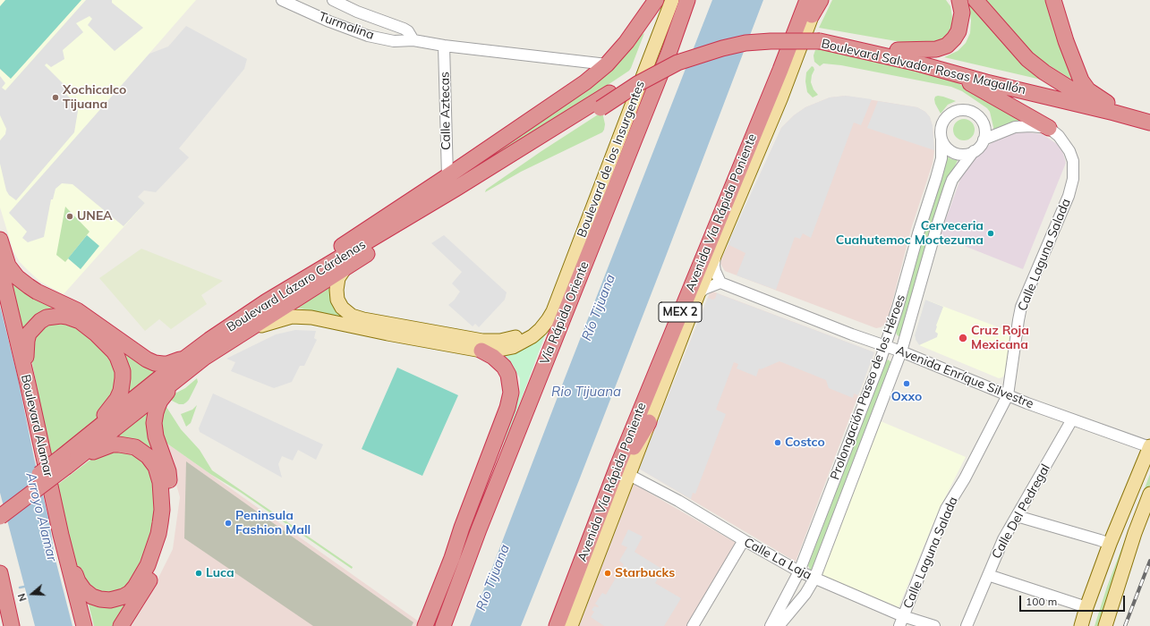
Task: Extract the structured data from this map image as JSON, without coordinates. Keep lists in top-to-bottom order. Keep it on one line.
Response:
{"streets":{"highway":["Boulevard Salvador Rosas Magallón","Avenida Vía Rápida Poniente","Boulevard Lázaro Cárdenas","MEX 2","Vía Rápida Oriente","Boulevard Alamar"],"main road":["Boulevard de los Insurgentes"],"street":["Turmalina","Calle Aztecas","Calle Laguna Salada","Avenida Enríque Silvestre","Prolongación Paseo de los Héroes","Calle Del Pedregal","Calle La Laja"]},"crossings":[["Turmalina","Calle Aztecas"],["Boulevard Salvador Rosas Magallón","Boulevard Lázaro Cárdenas"],["Boulevard de los Insurgentes","Boulevard Lázaro Cárdenas"],["Avenida Vía Rápida Poniente","Calle La Laja"],["Calle Laguna Salada","Avenida Enríque Silvestre"],["Calle Laguna Salada","Calle La Laja"],["Avenida Enríque Silvestre","Prolongación Paseo de los Héroes"],["Avenida Enríque Silvestre","Calle Del Pedregal"],["Prolongación Paseo de los Héroes","Calle La Laja"]],"water":["Río Tijuana","Rio Tijuana","Arroyo Alamar"],"places":["Xochicalco Tijuana","UNEA","Cerveceria Cuahutemoc Moctezuma","Cruz Roja Mexicana","Oxxo","Costco","Peninsula Fashion Mall","Luca","Starbucks"],"scale_bar":"100 m","north":"left"}
